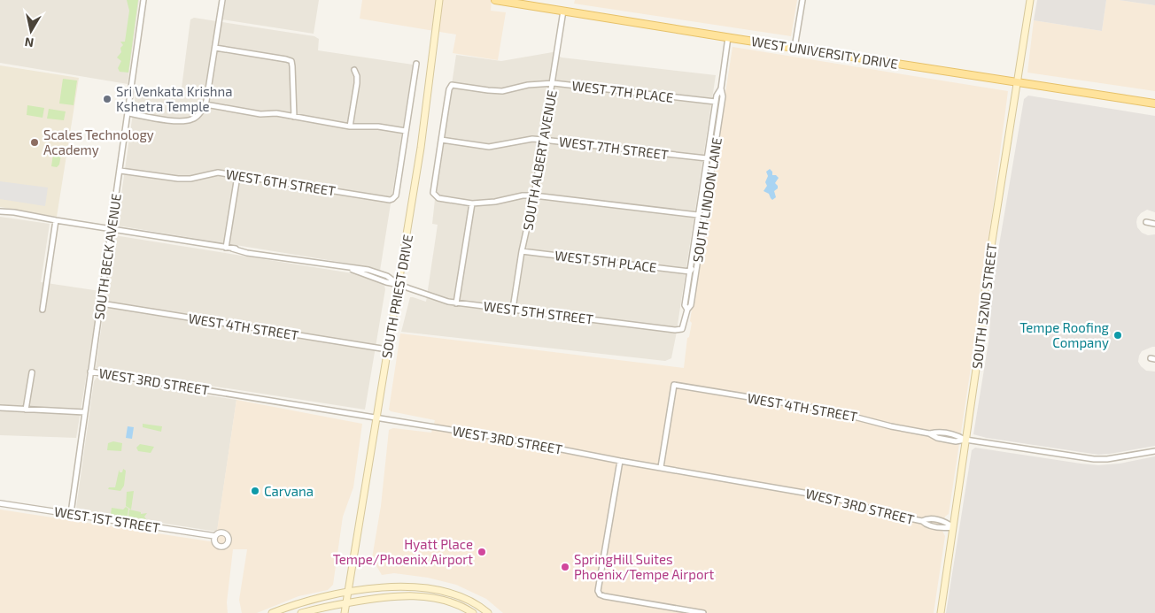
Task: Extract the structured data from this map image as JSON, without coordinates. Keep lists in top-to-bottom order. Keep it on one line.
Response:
{"streets":{"main road":["WEST UNIVERSITY DRIVE","SOUTH PRIEST DRIVE","SOUTH 52ND STREET"],"street":["WEST 7TH PLACE","WEST 7TH STREET","SOUTH ALBERT AVENUE","WEST 6TH STREET","SOUTH LINDON LANE","SOUTH BECK AVENUE","WEST 5TH PLACE","WEST 5TH STREET","WEST 4TH STREET","WEST 3RD STREET","WEST 1ST STREET"]},"crossings":[["WEST UNIVERSITY DRIVE","SOUTH ALBERT AVENUE"],["WEST UNIVERSITY DRIVE","SOUTH LINDON LANE"],["WEST UNIVERSITY DRIVE","SOUTH 52ND STREET"],["WEST 7TH PLACE","WEST 7TH STREET"],["WEST 7TH PLACE","SOUTH ALBERT AVENUE"],["WEST 7TH PLACE","SOUTH LINDON LANE"],["WEST 7TH STREET","SOUTH ALBERT AVENUE"],["WEST 7TH STREET","SOUTH LINDON LANE"],["SOUTH ALBERT AVENUE","WEST 5TH PLACE"],["SOUTH ALBERT AVENUE","WEST 5TH STREET"],["WEST 6TH STREET","SOUTH BECK AVENUE"],["SOUTH LINDON LANE","WEST 5TH PLACE"],["SOUTH LINDON LANE","WEST 5TH STREET"],["SOUTH BECK AVENUE","WEST 5TH STREET"],["SOUTH BECK AVENUE","WEST 4TH STREET"],["SOUTH BECK AVENUE","WEST 3RD STREET"],["SOUTH BECK AVENUE","WEST 1ST STREET"],["SOUTH PRIEST DRIVE","WEST 5TH STREET"],["SOUTH PRIEST DRIVE","WEST 4TH STREET"],["SOUTH PRIEST DRIVE","WEST 3RD STREET"],["SOUTH 52ND STREET","WEST 4TH STREET"],["SOUTH 52ND STREET","WEST 3RD STREET"],["WEST 4TH STREET","WEST 3RD STREET"]],"places":["Sri Venkata Krishna Kshetra Temple","Scales Technology Academy","Tempe Roofing Company","Carvana","Hyatt Place Tempe/Phoenix Airport","SpringHill Suites Phoenix/Tempe Airport"],"north":"bottom"}
